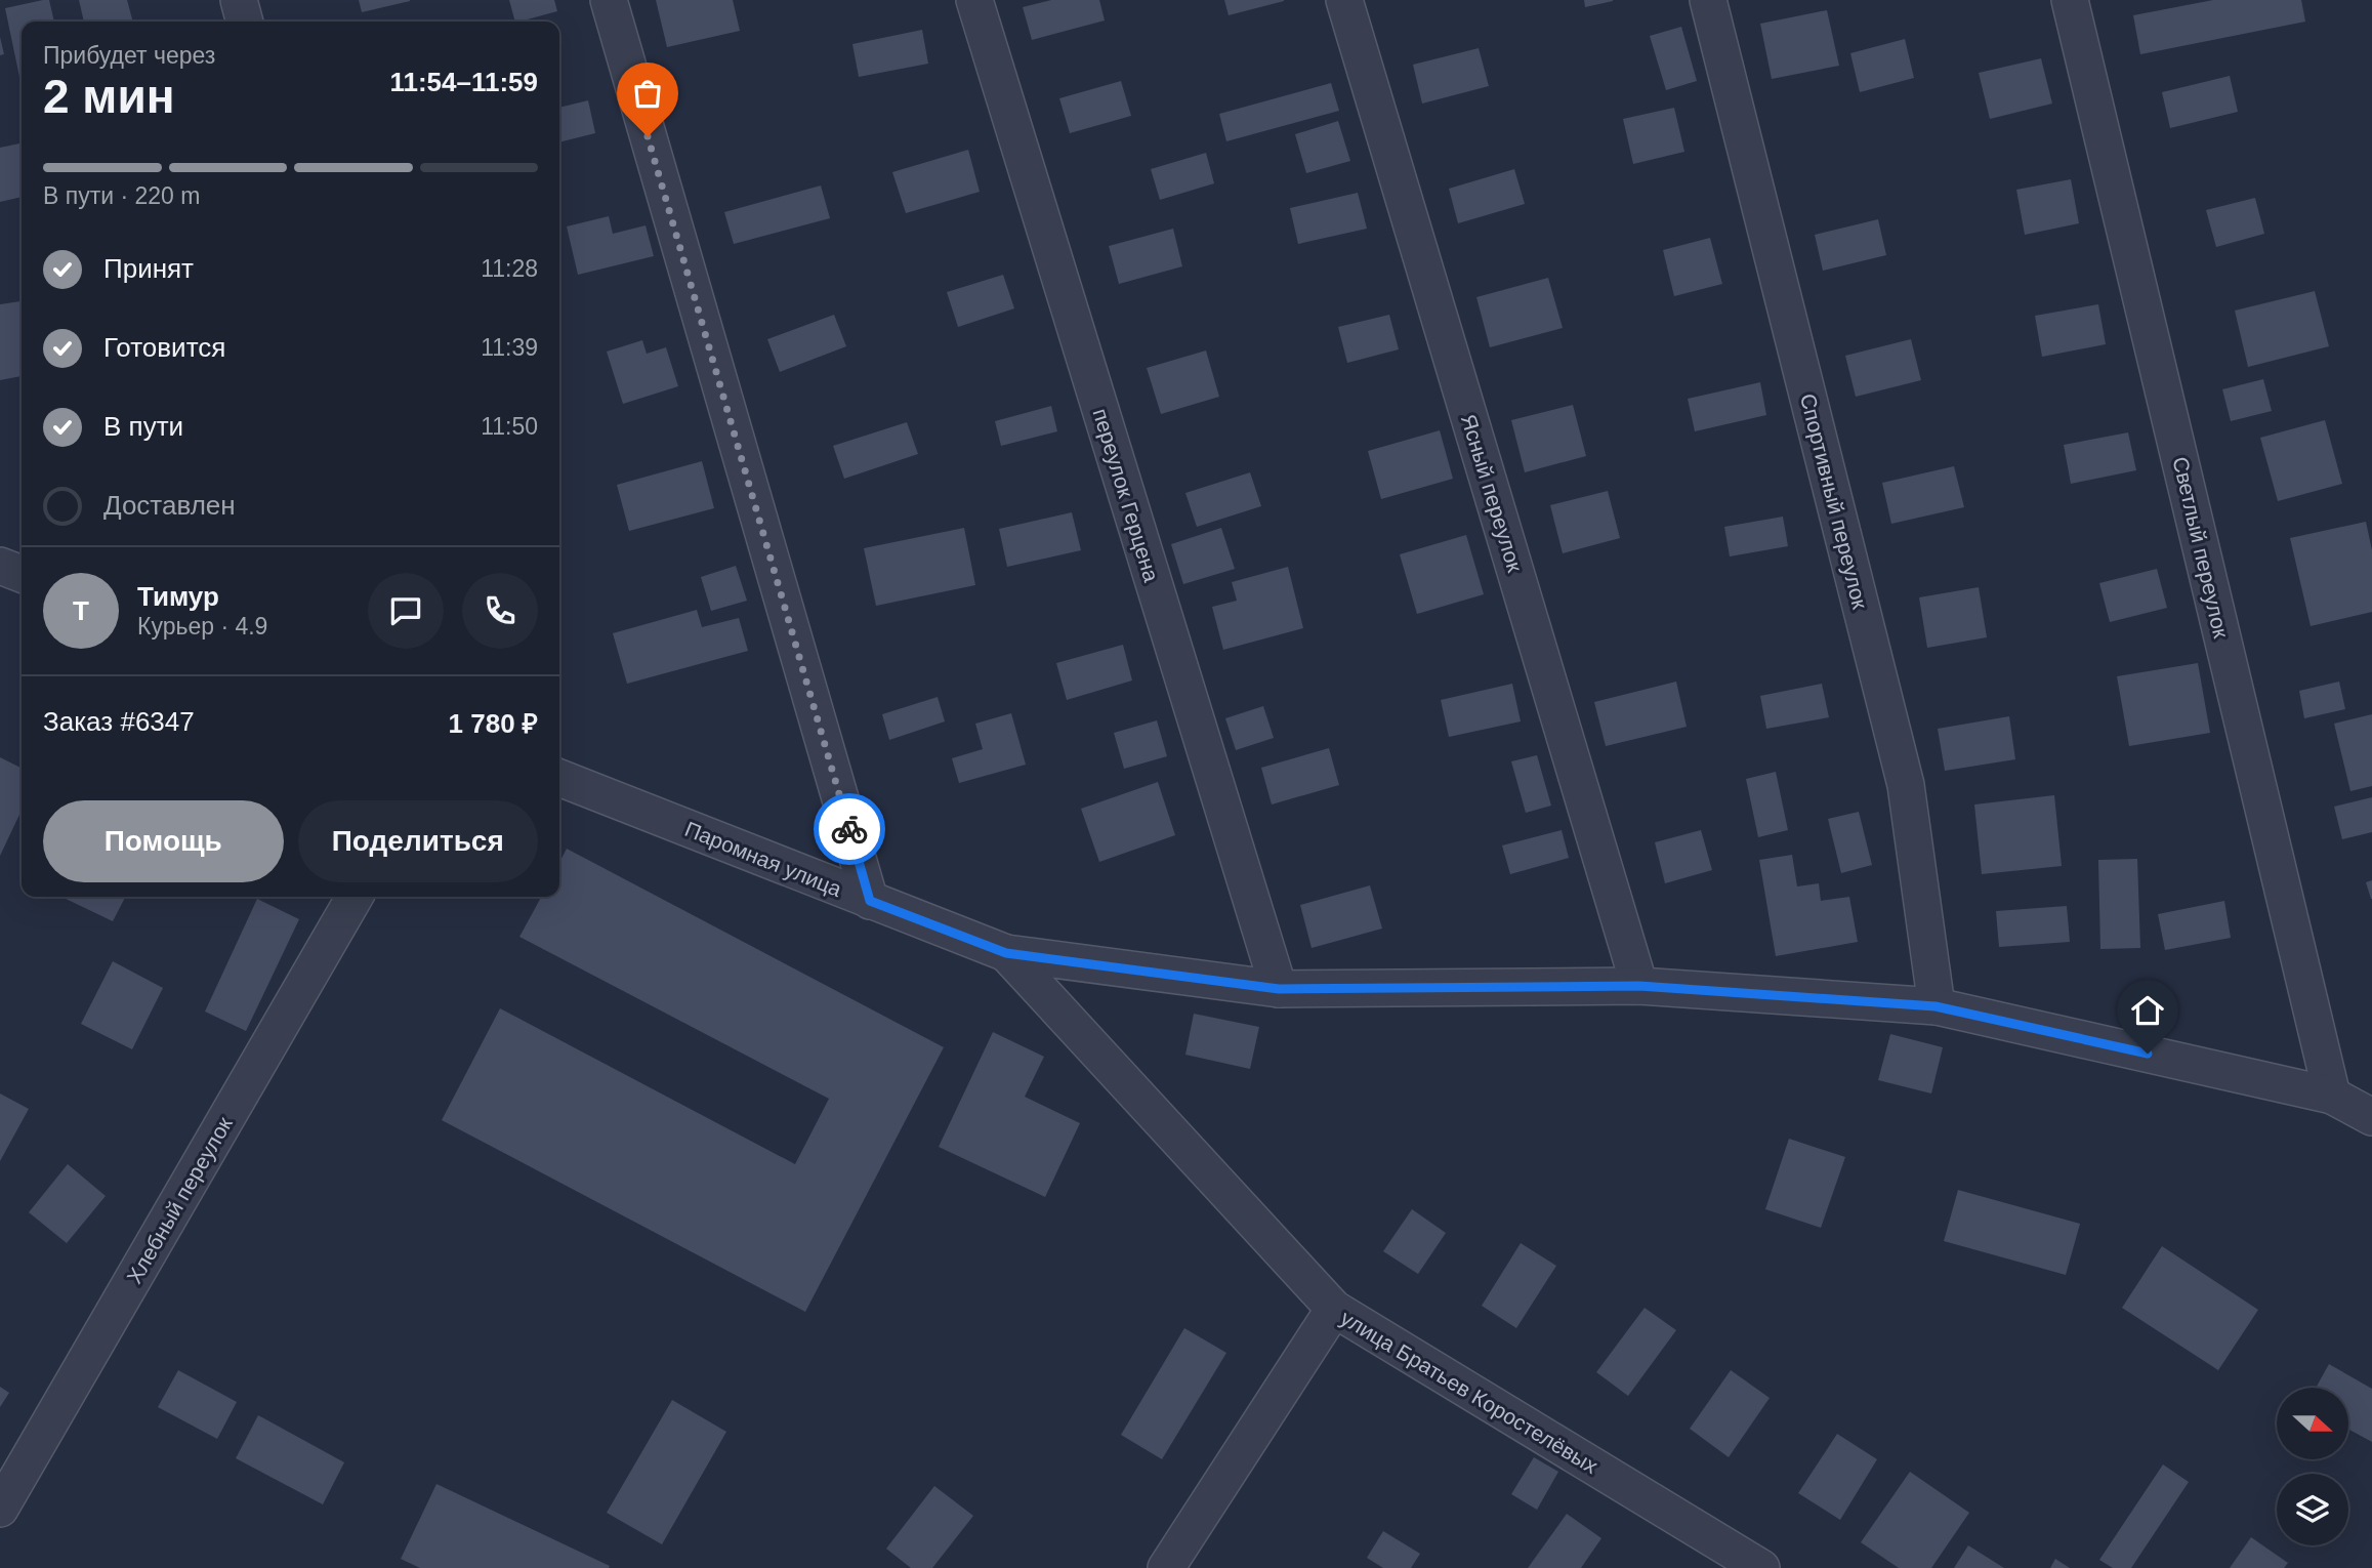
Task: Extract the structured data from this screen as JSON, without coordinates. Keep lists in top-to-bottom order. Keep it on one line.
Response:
{"streets":{"street":["Ясный переулок","переулок Герцена","Спортивный переулок","Светлый переулок","Паромная улица","Хлебный переулок","улица Братьев Коростелёвых"]},"crossings":[["Ясный переулок","Паромная улица"],["переулок Герцена","Паромная улица"],["Спортивный переулок","Паромная улица"],["Светлый переулок","Паромная улица"],["Паромная улица","улица Братьев Коростелёвых"]],"north":"right","page":{"heading":["2 мин","Прибудет через","11:54–11:59"],"panel":["Тимур","Курьер · 4.9","Заказ #6347","1 780 ₽"],"bar":"В пути · 220 m","list":[["Принят","11:28"],["Готовится","11:39"],["В пути","11:50"],"Доставлен"],"round":"Т","buttons":["Помощь","Поделиться"]}}
